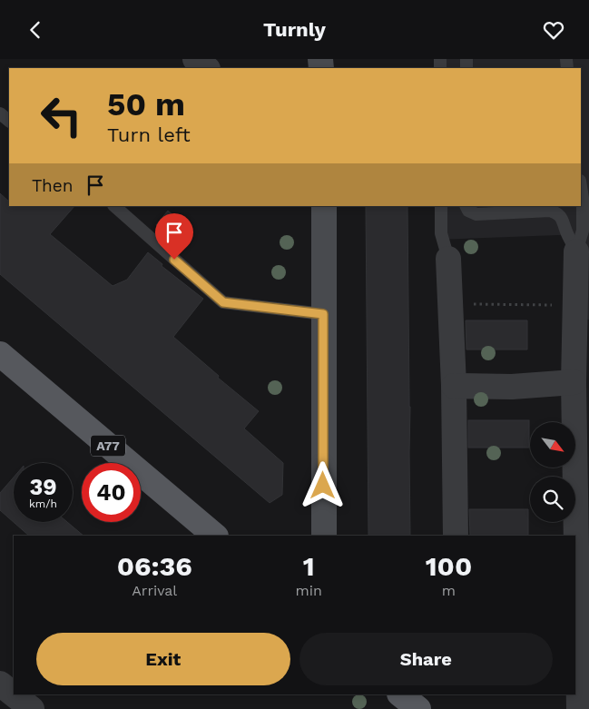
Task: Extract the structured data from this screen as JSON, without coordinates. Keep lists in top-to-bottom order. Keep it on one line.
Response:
{"streets":{"main road":["A77"]},"north":"bottom right","page":{"header":"Turnly","turn":["50 m","Turn left"],"then":"Then","speed":"39 km/h","limit":"40","eta":["06:36","Arrival","1","min","100","m"],"buttons":["Exit","Share"]}}
